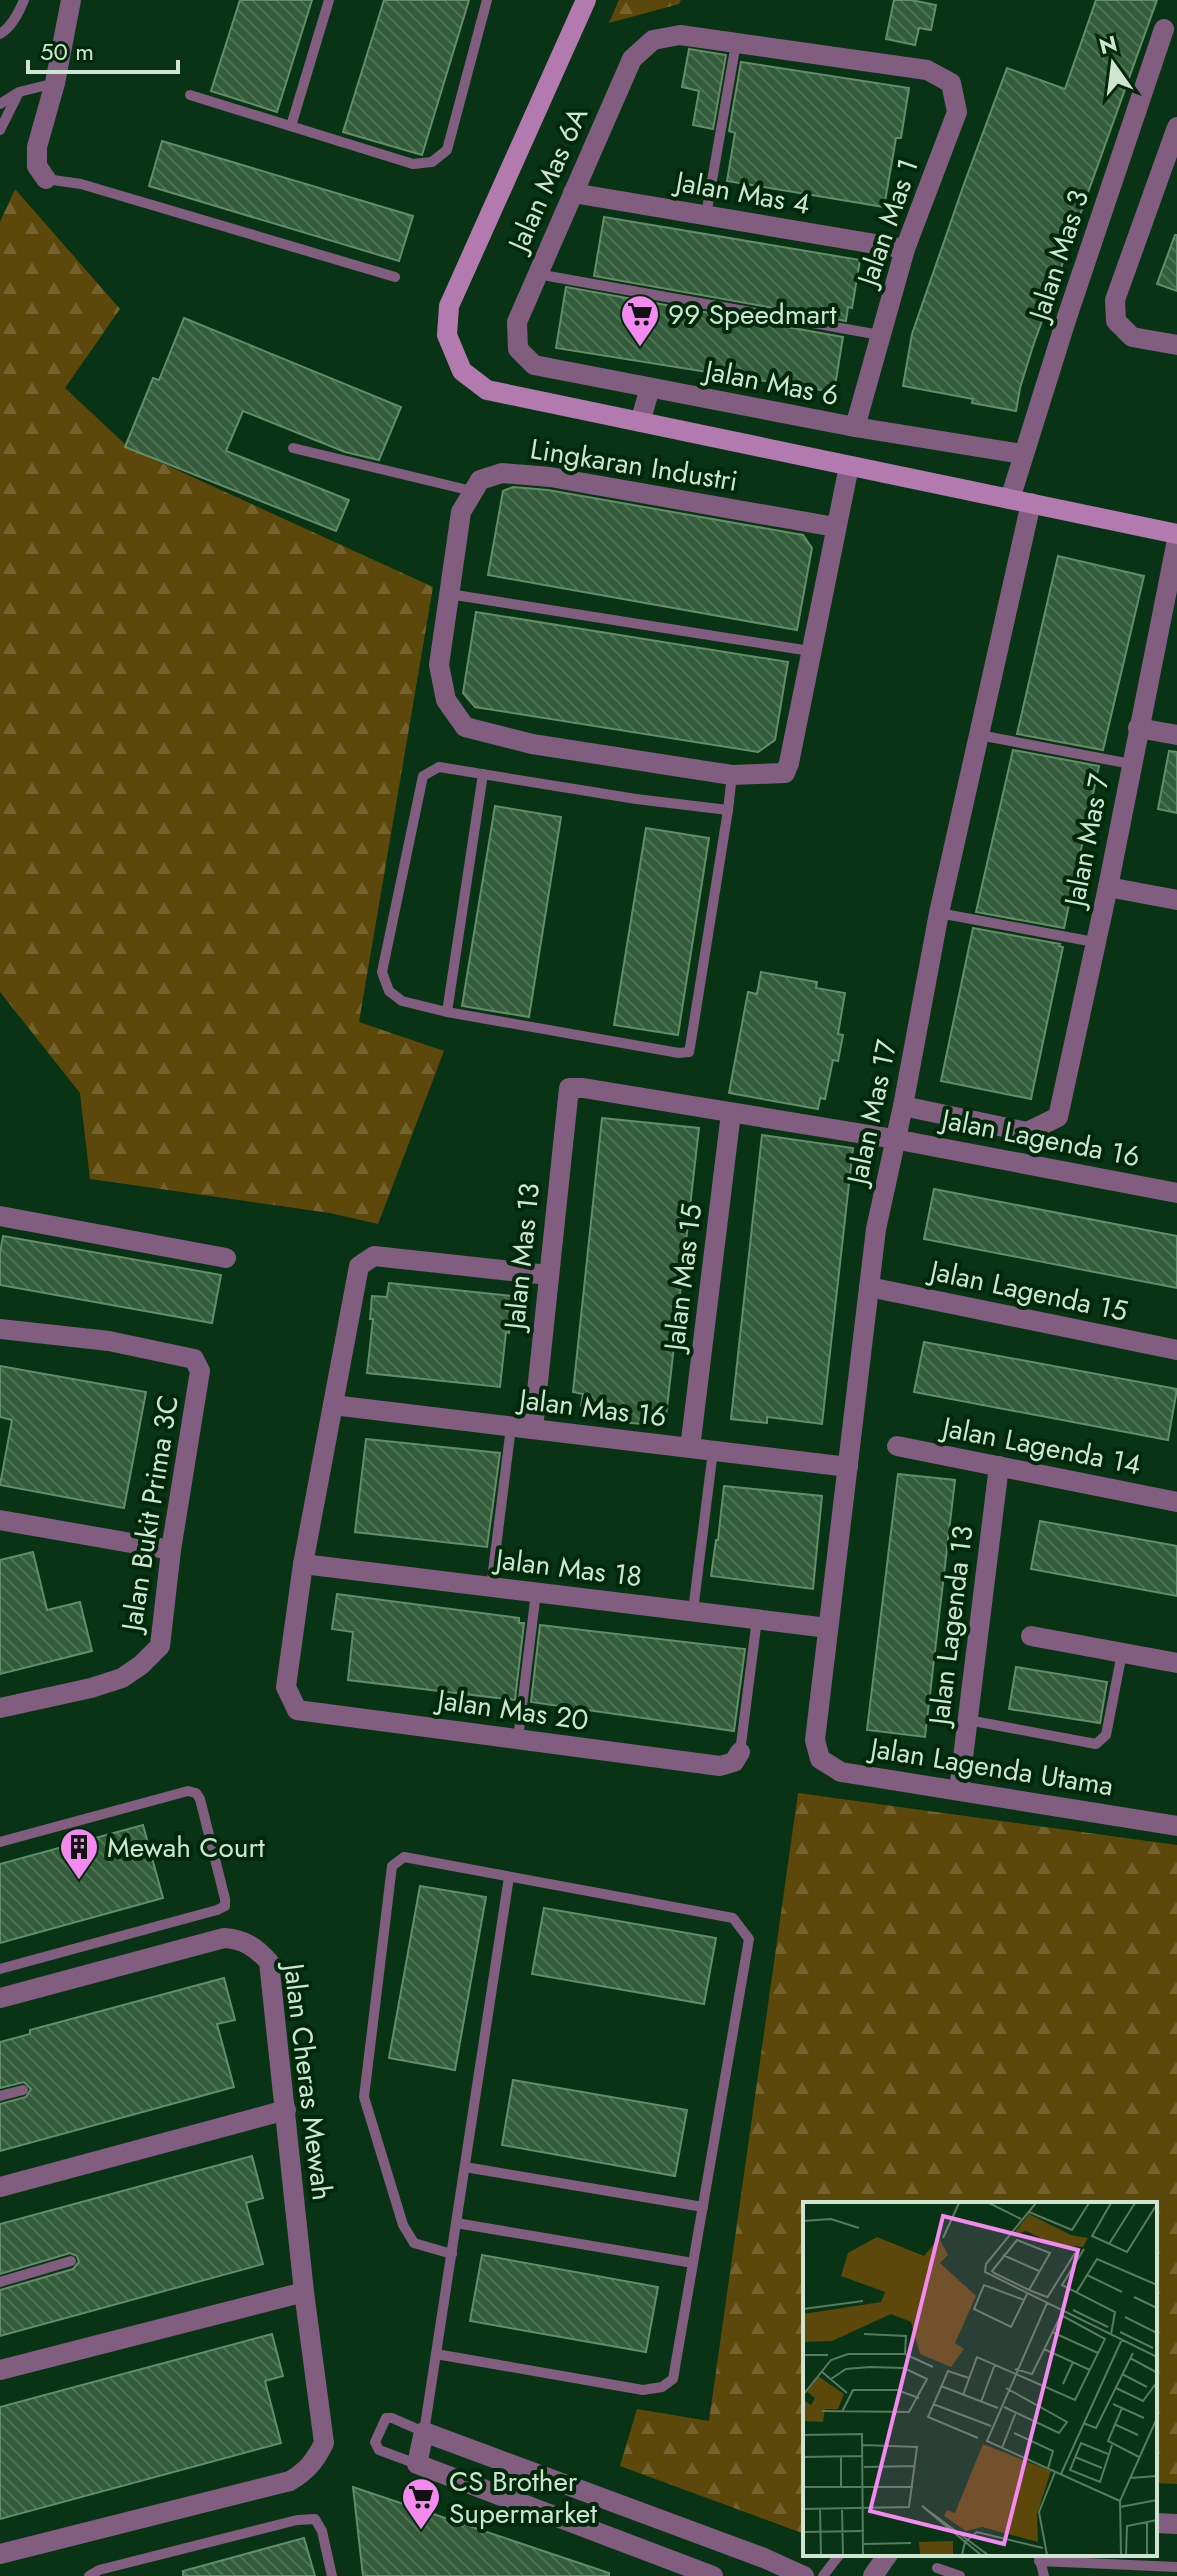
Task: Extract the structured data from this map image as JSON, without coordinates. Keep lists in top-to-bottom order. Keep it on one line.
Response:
{"streets":{"street":["Jalan Mas 6A","Jalan Mas 4","Jalan Mas 1","Jalan Mas 3","Jalan Mas 6","Lingkaran Industri","Jalan Mas 7","Jalan Mas 17","Jalan Lagenda 16","Jalan Mas 13","Jalan Mas 15","Jalan Lagenda 15","Jalan Mas 16","Jalan Lagenda 14","Jalan Bukit Prima 3C","Jalan Mas 18","Jalan Lagenda 13","Jalan Mas 20","Jalan Lagenda Utama","Jalan Cheras Mewah"]},"crossings":[["Jalan Mas 6A","Jalan Mas 4"],["Jalan Mas 6A","Jalan Mas 1"],["Jalan Mas 6A","Jalan Mas 6"],["Jalan Mas 4","Jalan Mas 1"],["Jalan Mas 1","Jalan Mas 6"],["Jalan Mas 3","Jalan Mas 6"],["Jalan Mas 7","Jalan Mas 17"],["Jalan Mas 17","Jalan Lagenda 16"],["Jalan Mas 17","Jalan Lagenda 15"],["Jalan Mas 17","Jalan Mas 16"],["Jalan Mas 17","Jalan Mas 18"],["Jalan Mas 17","Jalan Lagenda Utama"],["Jalan Lagenda 16","Jalan Mas 13"],["Jalan Lagenda 16","Jalan Mas 15"],["Jalan Mas 13","Jalan Mas 16"],["Jalan Mas 15","Jalan Mas 16"],["Jalan Lagenda 14","Jalan Lagenda 13"],["Jalan Mas 18","Jalan Mas 20"],["Jalan Lagenda 13","Jalan Lagenda Utama"]],"places":{"supermarket":["99 Speedmart","CS Brother Supermarket"],"building":["Mewah Court"]},"scale_bar":"50 m","north":"top"}
